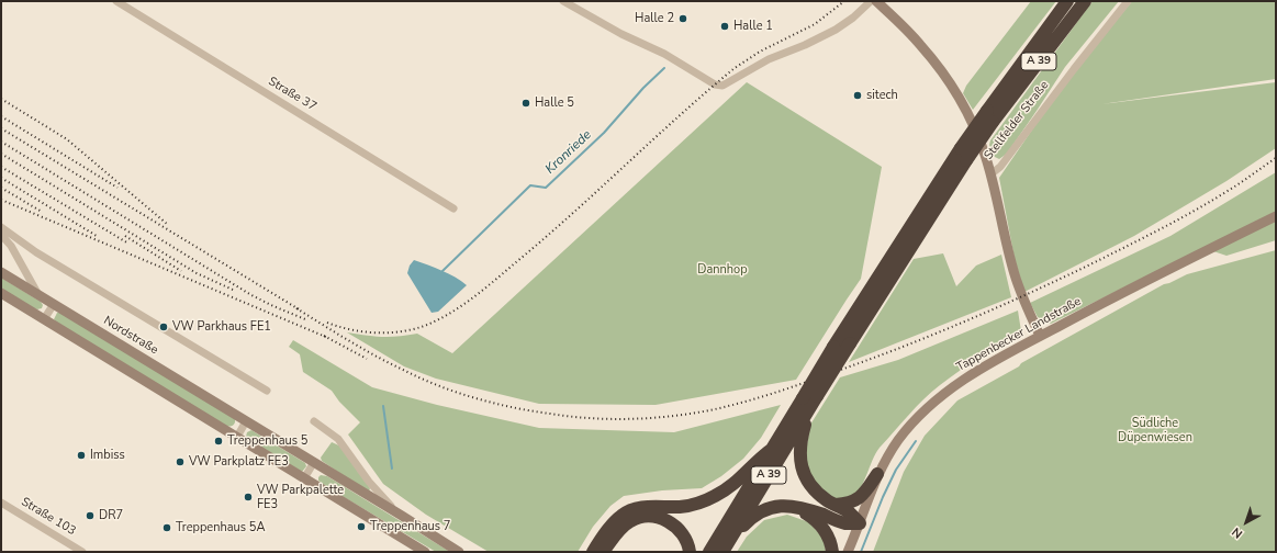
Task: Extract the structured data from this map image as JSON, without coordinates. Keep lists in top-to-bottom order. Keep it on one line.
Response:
{"streets":{"highway":["A 39"],"street":["Straße 37","Stellfelder Straße","Tappenbecker Landstraße","Nordstraße","Straße 103"]},"crossings":[["Stellfelder Straße","Tappenbecker Landstraße"]],"water":["Kronriede"],"parks":["Dannhop","Südliche Düpenwiesen"],"places":["Halle 2","Halle 1","sitech","Halle 5","VW Parkhaus FE1","Treppenhaus 5","Imbiss","VW Parkplatz FE3","VW Parkpalette FE3","DR7","Treppenhaus 7","Treppenhaus 5A"],"north":"bottom left"}
